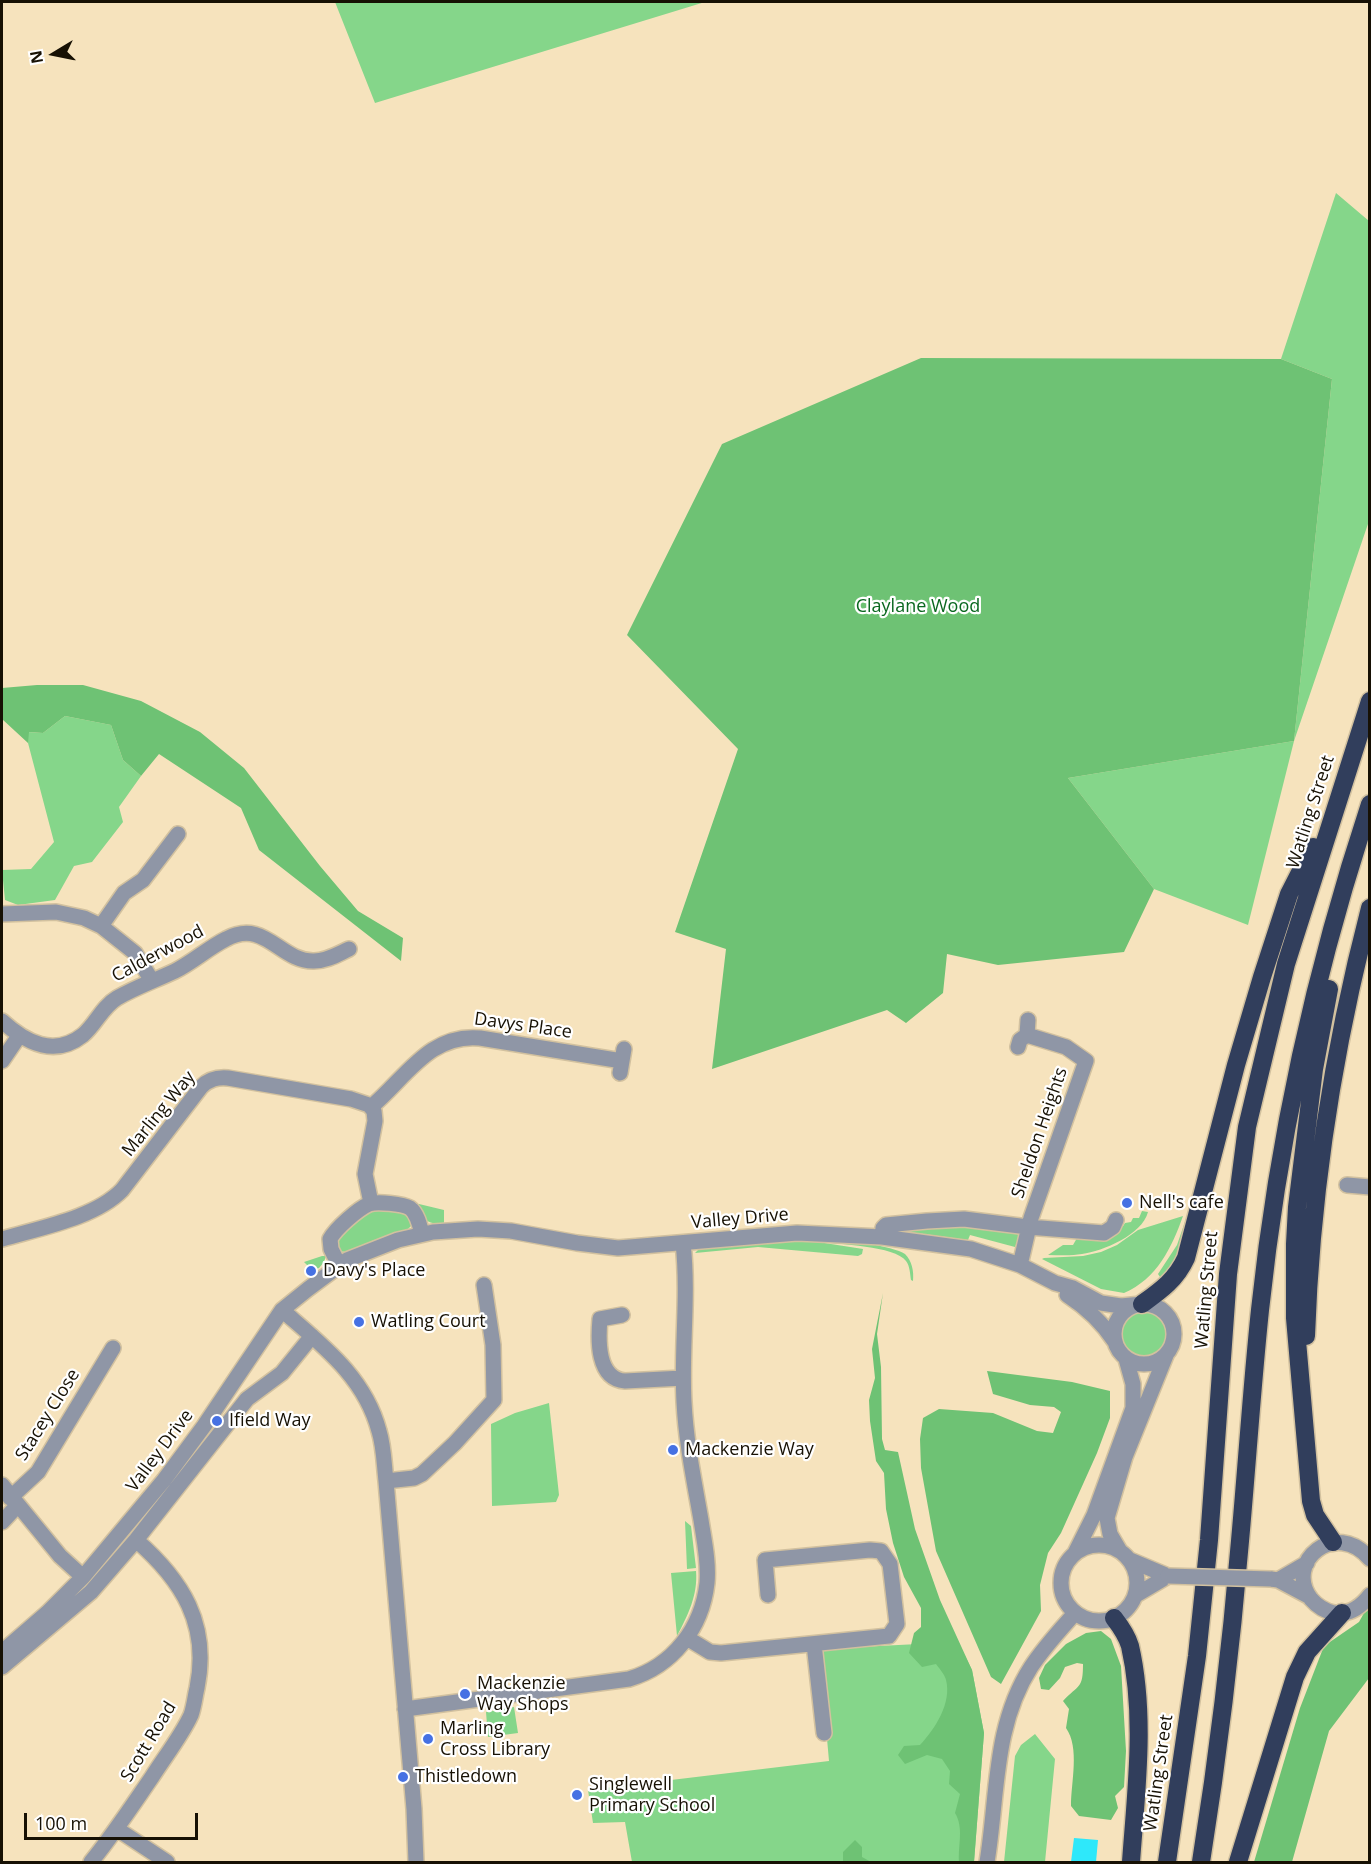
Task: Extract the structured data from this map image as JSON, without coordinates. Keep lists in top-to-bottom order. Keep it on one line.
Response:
{"streets":{"highway":["Watling Street"],"street":["Calderwood","Davys Place","Marling Way","Sheldon Heights","Valley Drive","Stacey Close","Scott Road"]},"crossings":[["Davys Place","Marling Way"]],"parks":["Claylane Wood"],"places":["Nell's cafe","Davy's Place","Watling Court","Ifield Way","Mackenzie Way","Mackenzie Way Shops","Marling Cross Library","Thistledown","Singlewell Primary School"],"scale_bar":"100 m","north":"left"}
